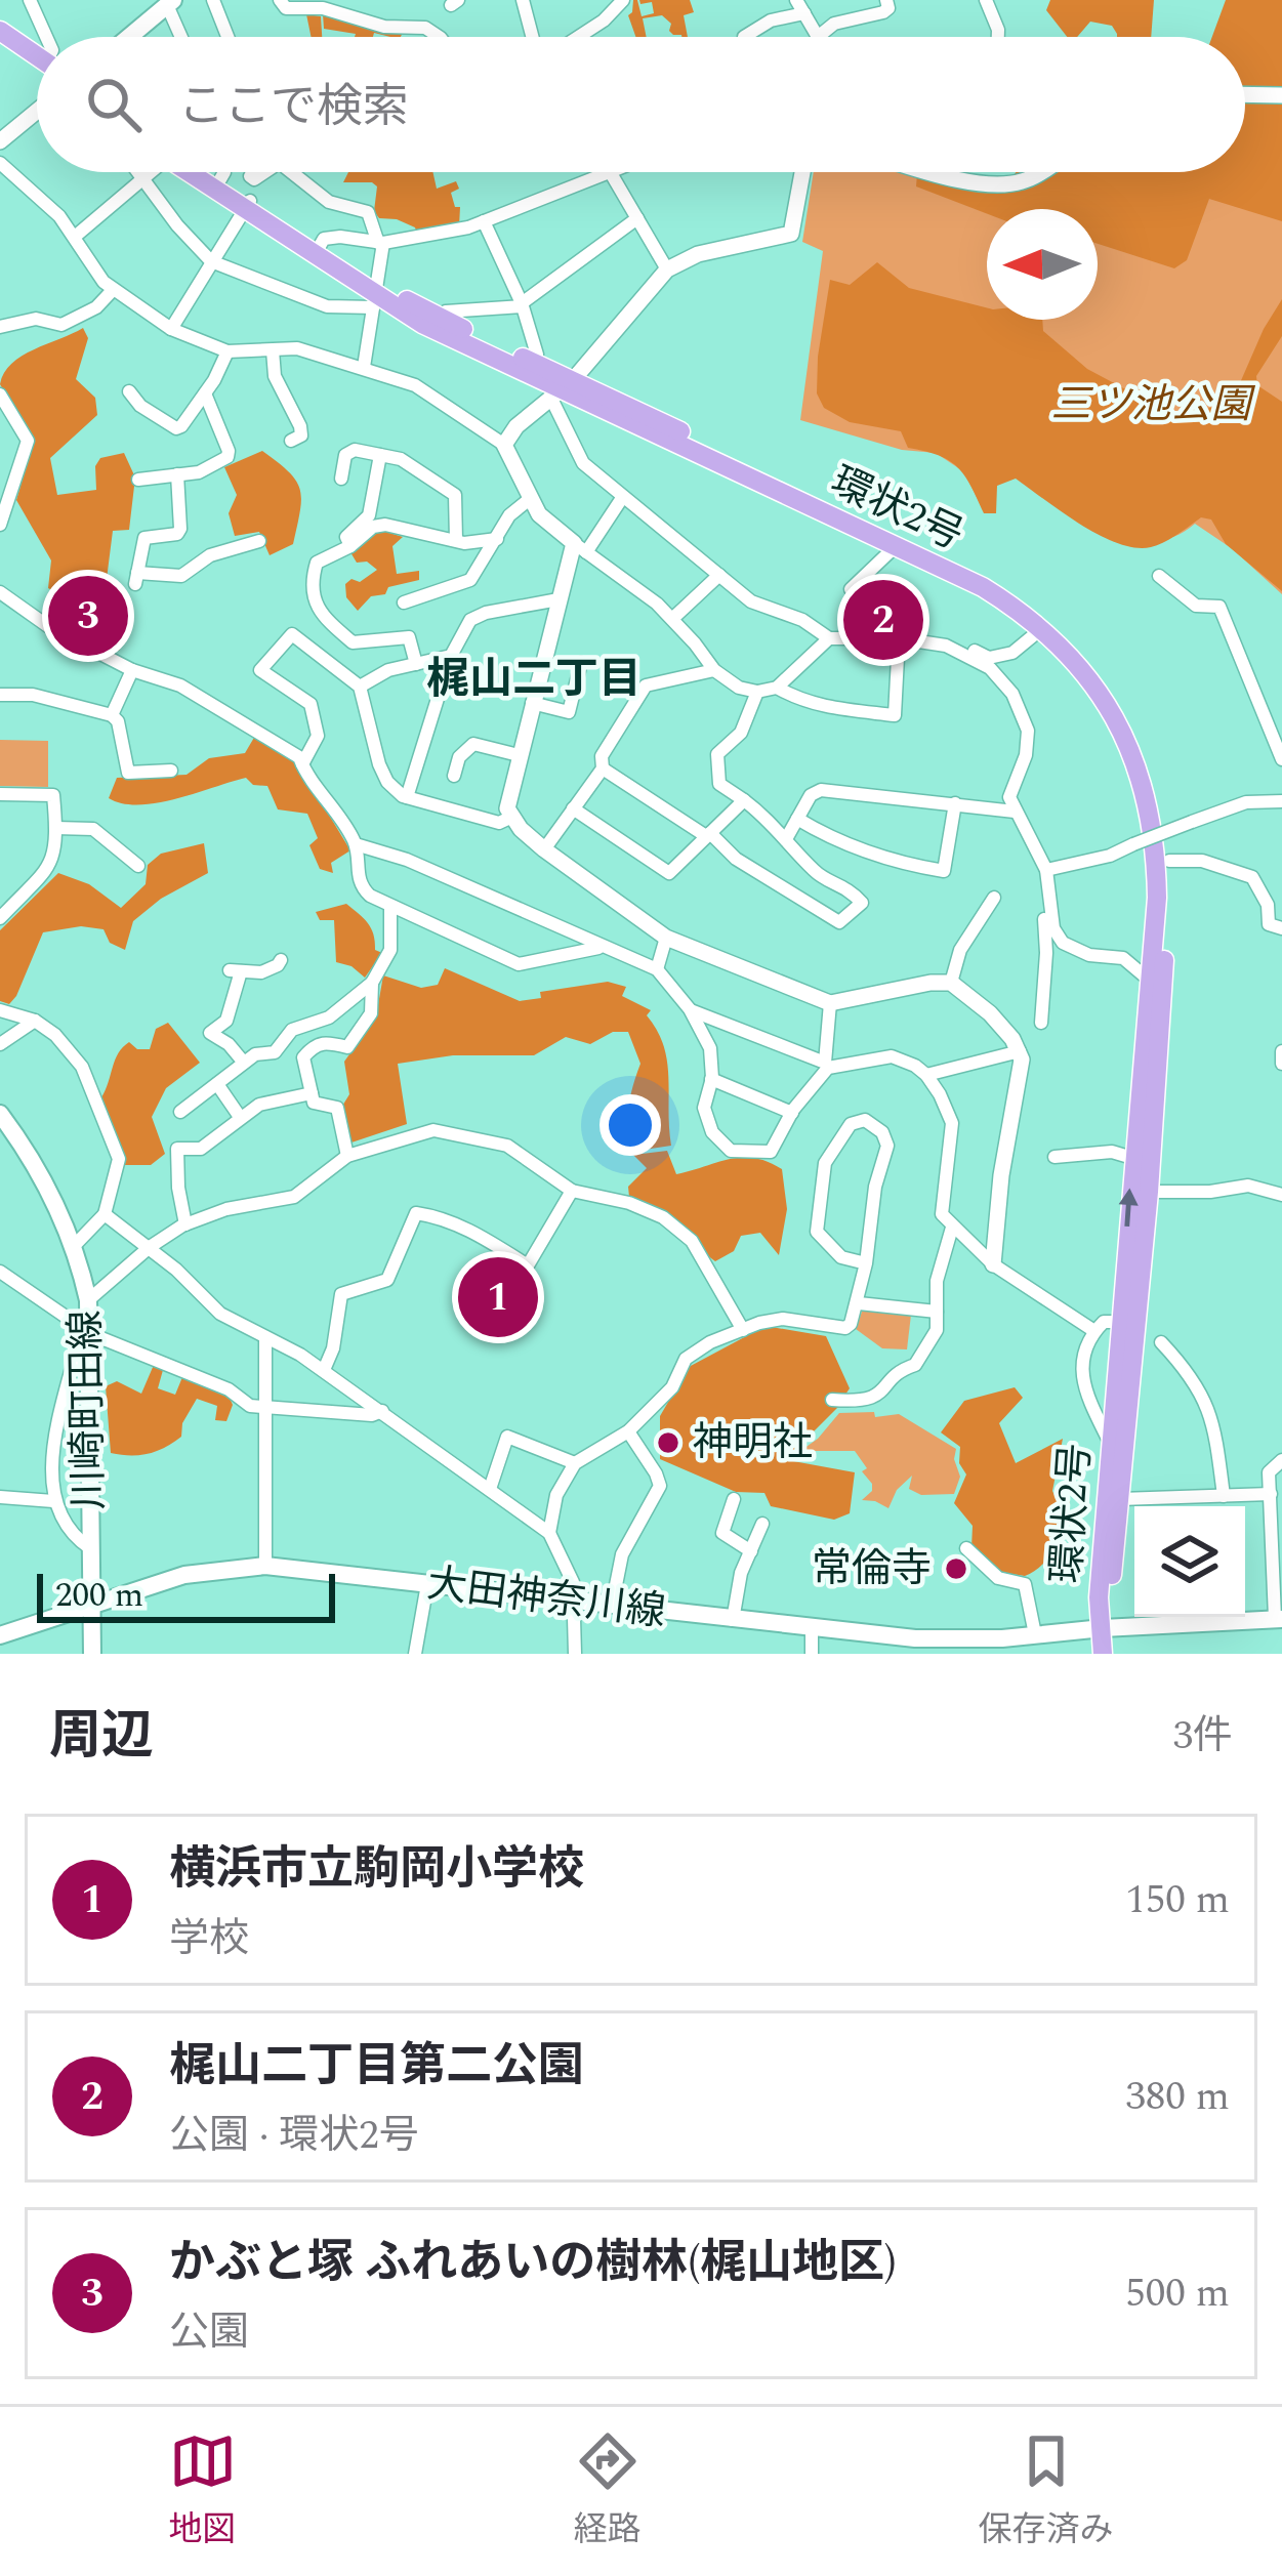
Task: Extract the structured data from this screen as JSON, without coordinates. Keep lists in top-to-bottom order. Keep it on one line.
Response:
{"streets":{"main road":["環状2号","川崎町田線","大田神奈川線"]},"crossings":[["環状2号","大田神奈川線"],["川崎町田線","大田神奈川線"]],"districts":["梶山二丁目"],"parks":["三ツ池公園"],"places":["神明社","常倫寺"],"scale_bar":"200 m","north":"left","page":{"search":"ここで検索","pins":["3","2","1"],"scale":"200 m","heading":["周辺","3件"],"list":[{"mark":"1","name":"横浜市立駒岡小学校","note":"学校","value":"150 m"},{"mark":"2","name":"梶山二丁目第二公園","note":"公園 · 環状2号","value":"380 m"},{"mark":"3","name":"かぶと塚 ふれあいの樹林(梶山地区)","note":"公園","value":"500 m"}],"nav":["地図","経路","保存済み"]}}
